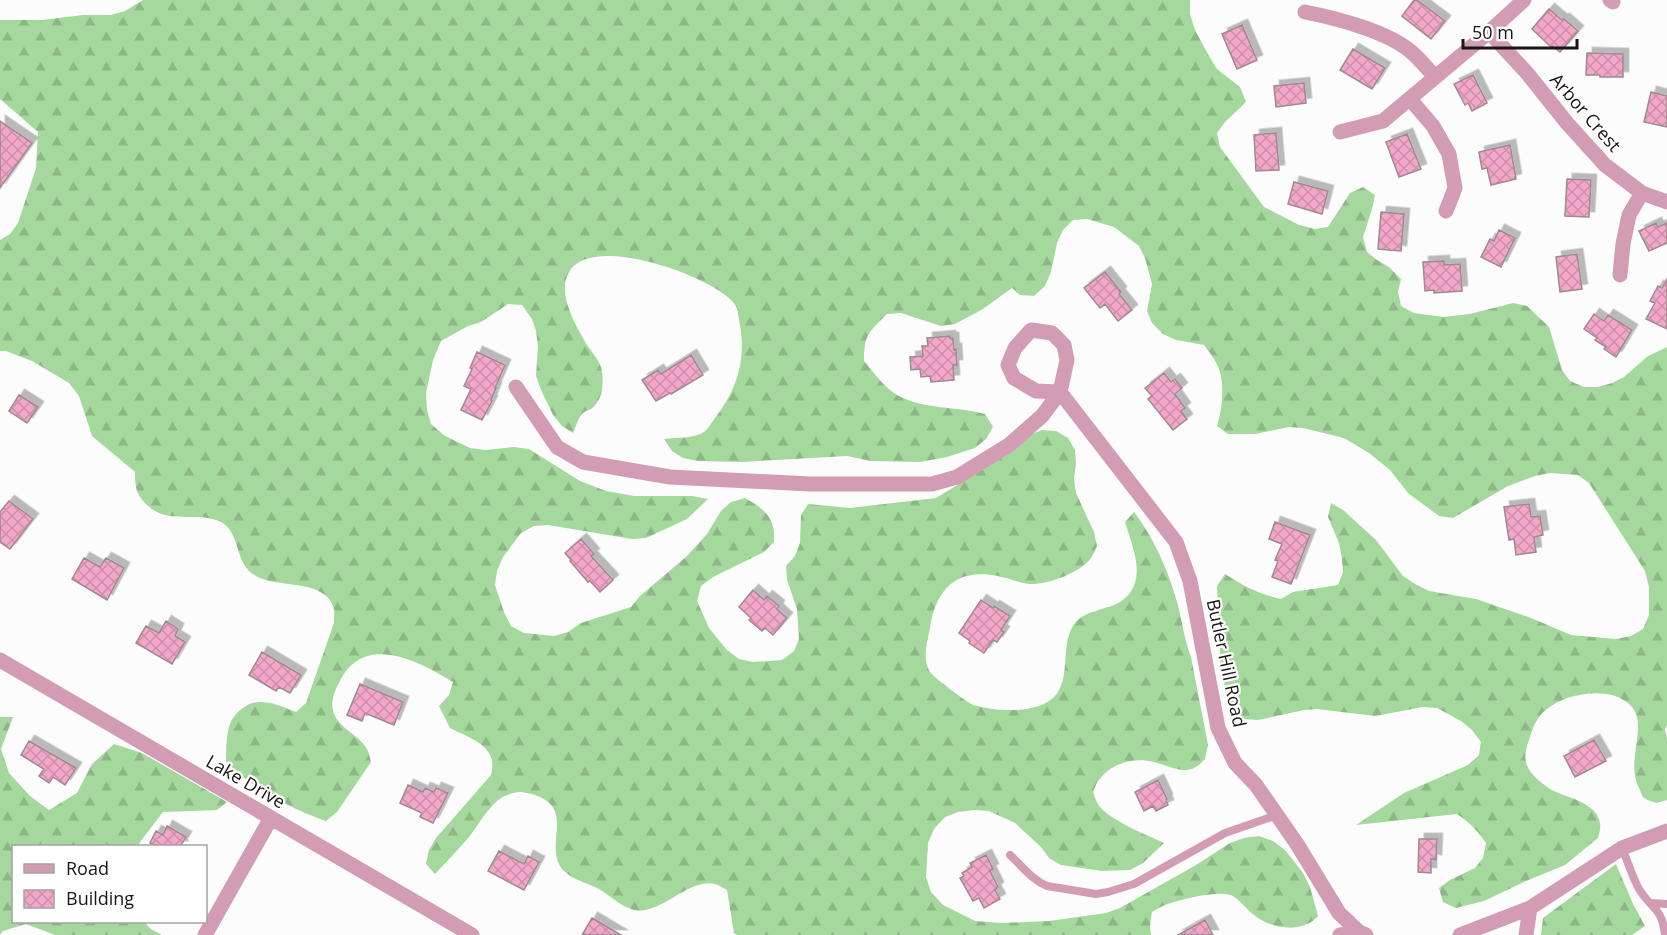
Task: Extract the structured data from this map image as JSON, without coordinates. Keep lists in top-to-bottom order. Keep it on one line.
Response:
{"streets":{"street":["Arbor Crest","Butler Hill Road","Lake Drive"]},"legend":["Road","Building"],"scale_bar":"50 m"}
